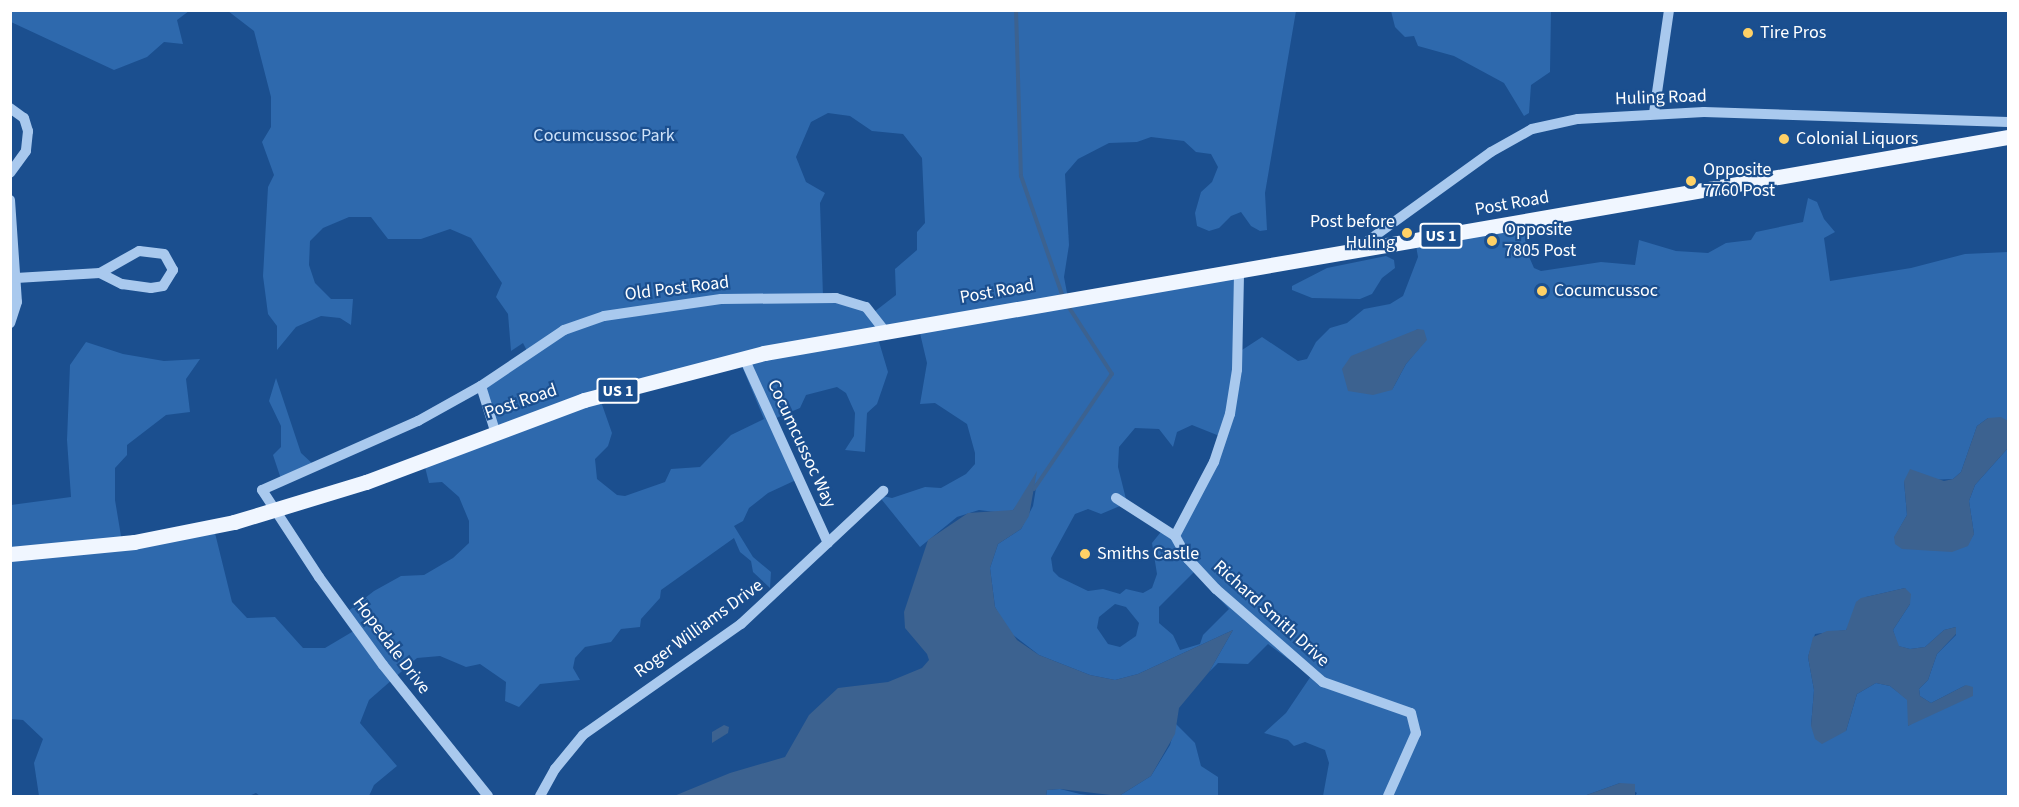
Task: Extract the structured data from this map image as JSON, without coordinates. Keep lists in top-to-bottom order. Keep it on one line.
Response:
{"streets":{"main road":["Post Road","US 1"],"street":["Huling Road","Old Post Road","Cocumcussoc Way","Richard Smith Drive","Roger Williams Drive","Hopedale Drive"]},"crossings":[["Huling Road","Post Road"],["Post Road","Old Post Road"],["Post Road","Cocumcussoc Way"],["Post Road","Hopedale Drive"],["Old Post Road","Hopedale Drive"],["Cocumcussoc Way","Roger Williams Drive"]],"parks":["Cocumcussoc Park"],"places":["Tire Pros","Colonial Liquors","Opposite 7760 Post","Post before Huling","Opposite 7805 Post","Cocumcussoc","Smiths Castle"]}
